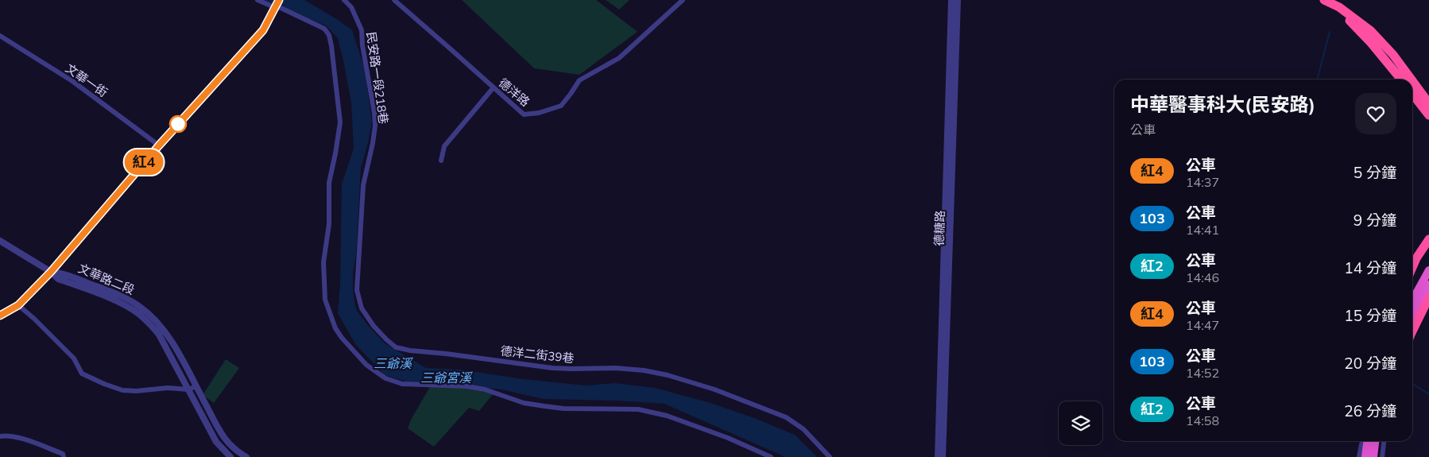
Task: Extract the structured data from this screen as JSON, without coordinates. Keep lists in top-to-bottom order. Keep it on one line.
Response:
{"streets":{"street":["民安路一段218巷","文華一街","德洋路","德糖路","文華路二段","德洋二街39巷"]},"crossings":[["民安路一段218巷","德洋二街39巷"]],"water":["三爺溪","三爺宮溪"],"lines":["bus line 紅4"],"page":{"on_map":"紅4","heading":["中華醫事科大(民安路)","公車"],"list":[{"mark":"紅4","name":"公車","note":"14:37","value":"5 分鐘"},{"mark":"103","name":"公車","note":"14:41","value":"9 分鐘"},{"mark":"紅2","name":"公車","note":"14:46","value":"14 分鐘"},{"mark":"紅4","name":"公車","note":"14:47","value":"15 分鐘"},{"mark":"103","name":"公車","note":"14:52","value":"20 分鐘"},{"mark":"紅2","name":"公車","note":"14:58","value":"26 分鐘"}]}}
